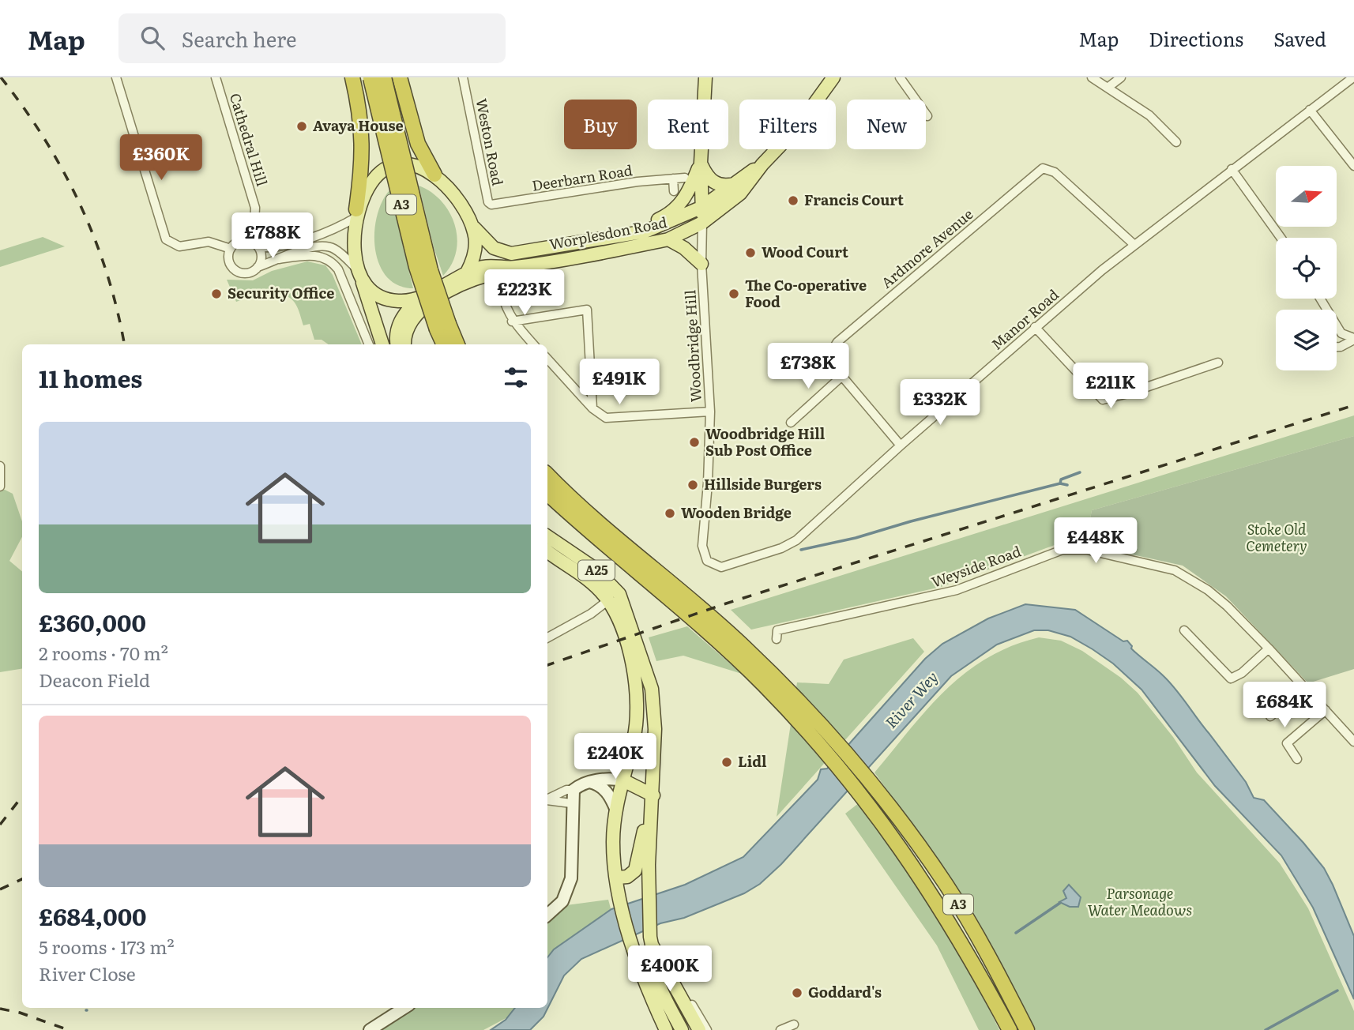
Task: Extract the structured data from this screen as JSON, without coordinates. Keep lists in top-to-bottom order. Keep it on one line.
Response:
{"streets":{"highway":["A3"],"main road":["Worplesdon Road","A25"],"street":["Cathedral Hill","Weston Road","Deerbarn Road","Ardmore Avenue","Manor Road","Woodbridge Hill","Weyside Road"]},"crossings":[["Weston Road","Deerbarn Road"],["Worplesdon Road","Woodbridge Hill"],["Ardmore Avenue","Manor Road"],["Manor Road","Woodbridge Hill"]],"water":["River Wey"],"parks":["Stoke Old Cemetery","Parsonage Water Meadows"],"places":["Avaya House","Francis Court","Wood Court","Security Office","The Co-operative Food","Woodbridge Hill Sub Post Office","Hillside Burgers","Wooden Bridge","Lidl","Goddard's"],"north":"right","page":{"header":"Map","search":"Search here","nav":["Map","Directions","Saved"],"chip":["Buy","Rent","Filters","New"],"price":["£360K","£788K","£223K","£738K","£491K","£211K","£332K","£448K","£684K","£240K","£400K"],"heading":"11 homes","list":[{"name":"£360,000","note":"2 rooms · 70 m² · Deacon Field"},{"name":"£684,000","note":"5 rooms · 173 m² · River Close"}]}}
